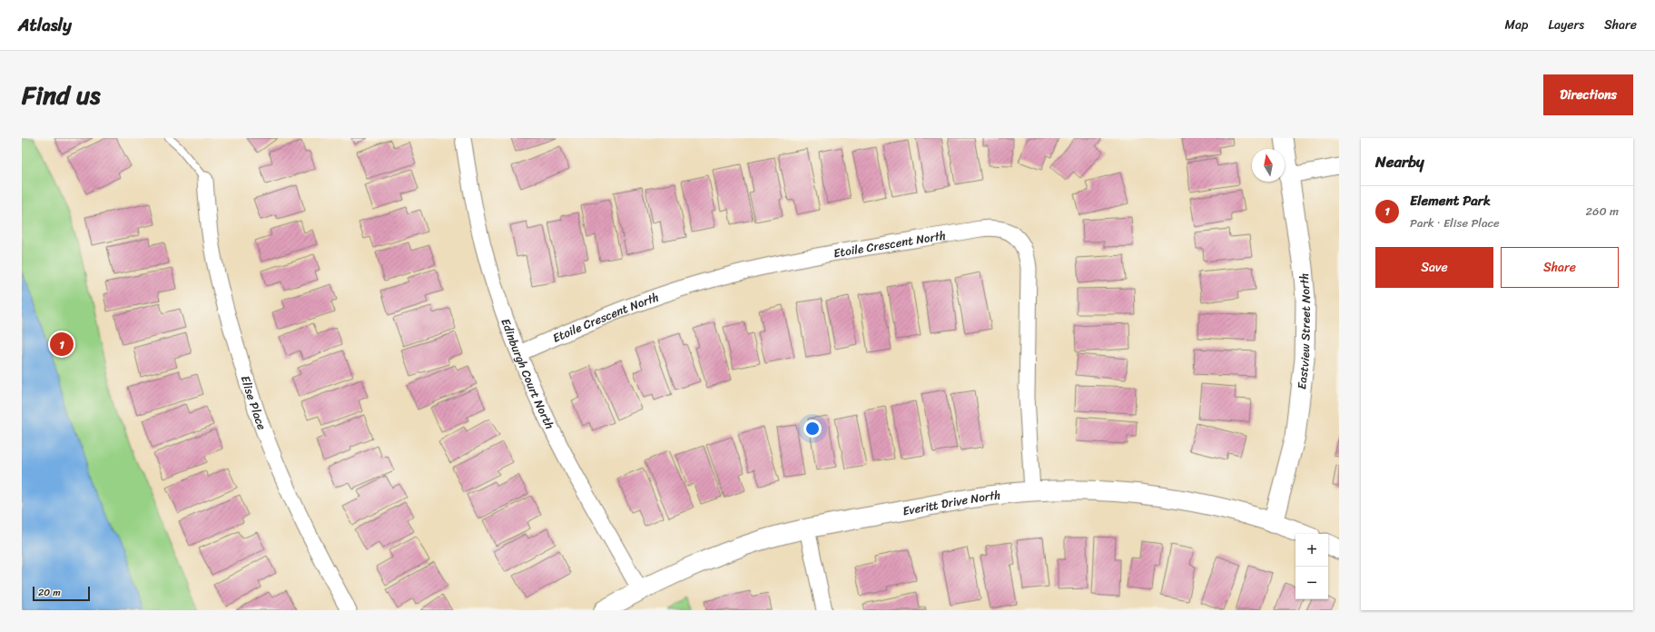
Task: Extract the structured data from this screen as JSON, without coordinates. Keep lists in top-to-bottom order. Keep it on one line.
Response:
{"streets":{"street":["Etoile Crescent North","Eastview Street North","Edinburgh Court North","Elise Place","Everitt Drive North"]},"crossings":[["Etoile Crescent North","Edinburgh Court North"],["Etoile Crescent North","Everitt Drive North"],["Eastview Street North","Everitt Drive North"],["Edinburgh Court North","Everitt Drive North"]],"scale_bar":"20 m","north":"top","page":{"header":"Atlasly","nav":["Map","Layers","Share"],"title":"Find us","buttons":["Directions",["Save","Share"]],"heading":"Nearby","list":[{"mark":"1","name":"Element Park","note":"Park · Elise Place","value":"260 m"}],"pins":"1","map_buttons":["+","−"],"scale":"20 m"}}
